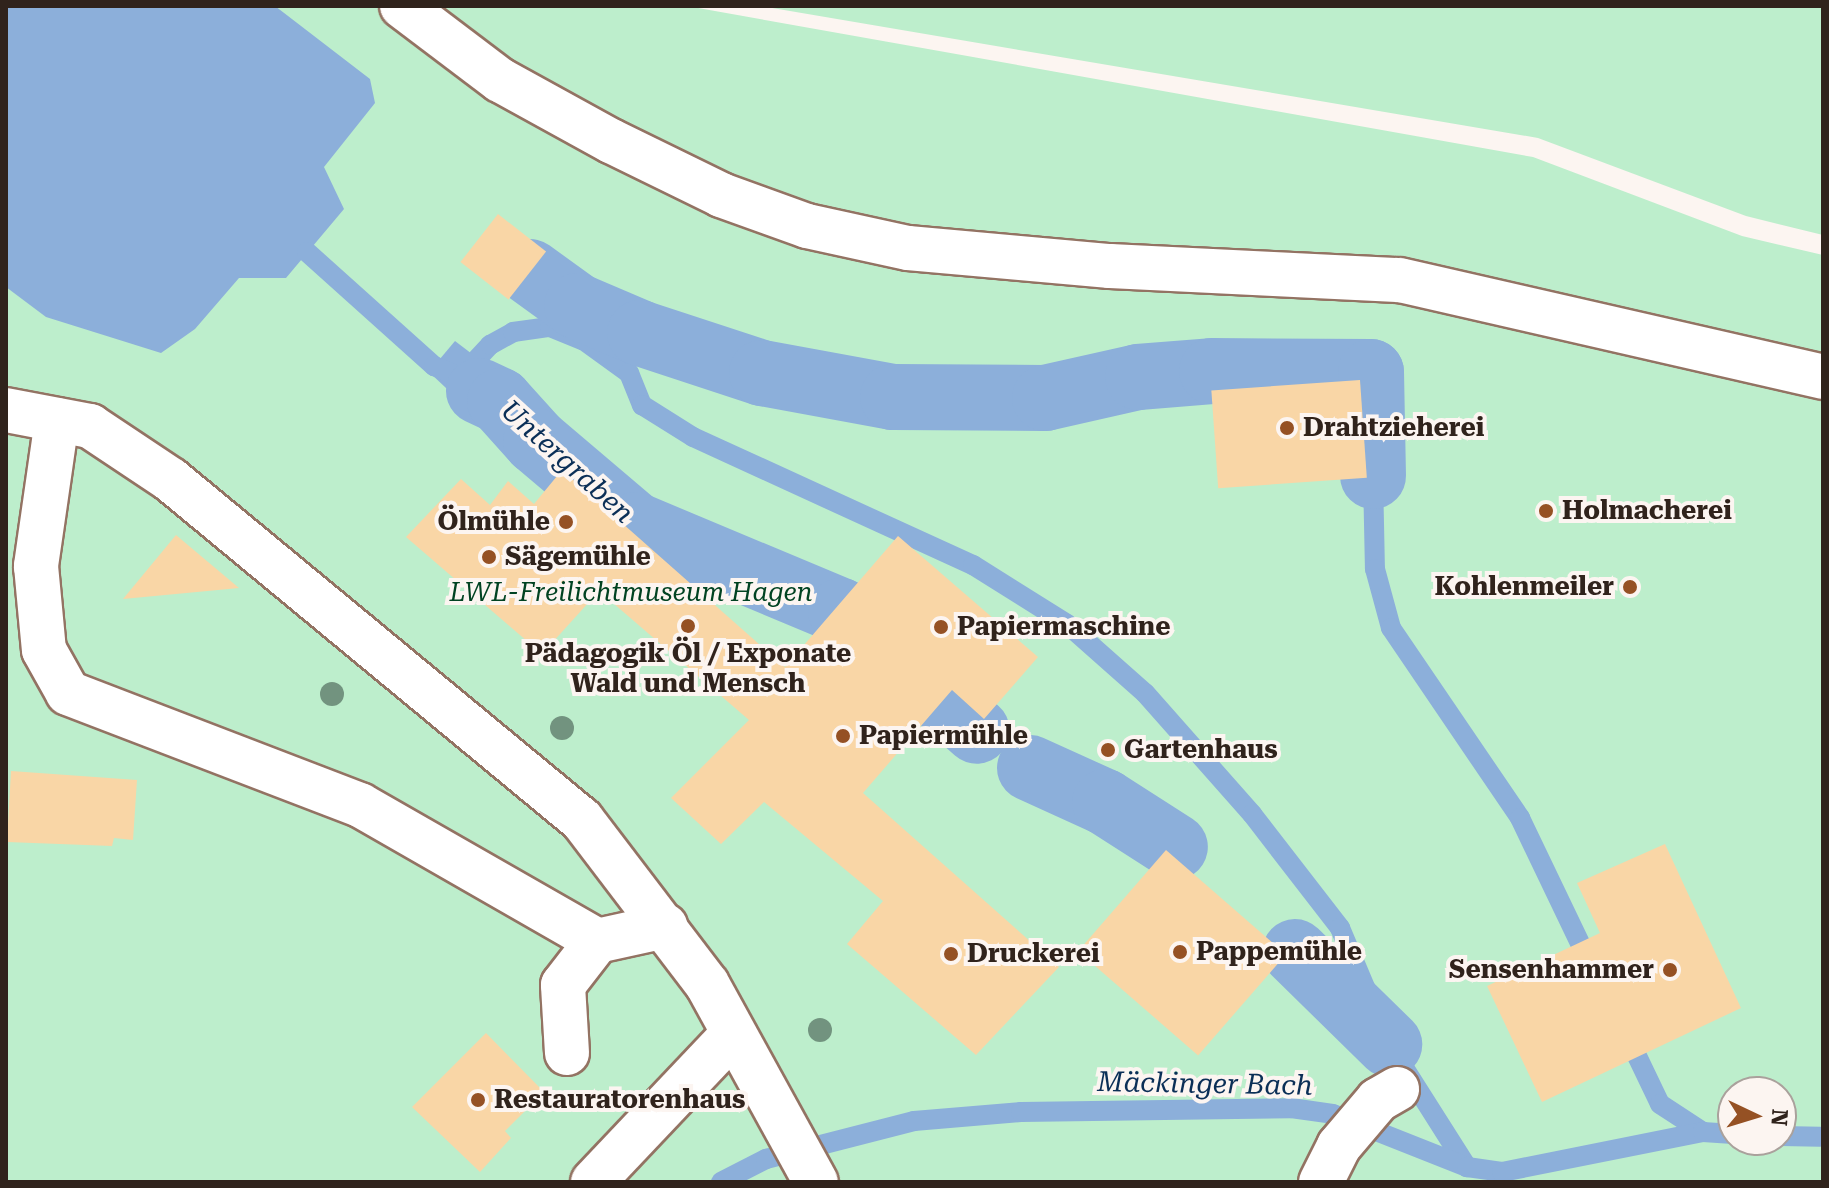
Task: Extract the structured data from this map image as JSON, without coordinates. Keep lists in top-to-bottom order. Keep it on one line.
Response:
{"water":["Untergraben","Mäckinger Bach"],"parks":["LWL-Freilichtmuseum Hagen"],"places":["Drahtzieherei","Holmacherei","Ölmühle","Sägemühle","Kohlenmeiler","Pädagogik Öl / Exponate Wald und Mensch","Papiermaschine","Papiermühle","Gartenhaus","Pappemühle","Druckerei","Sensenhammer","Restauratorenhaus"],"north":"right"}
